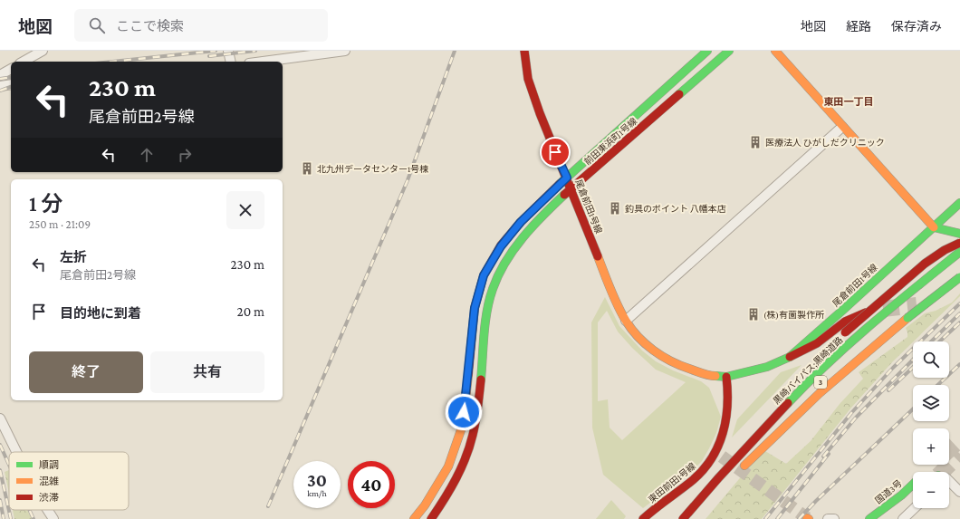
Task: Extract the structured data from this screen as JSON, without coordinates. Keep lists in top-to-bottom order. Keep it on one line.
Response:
{"streets":{"main road":["前田東浜町1号線","尾倉前田1号線","黒崎バイパス;黒崎道路","3","東田前田1号線","国道3号"]},"crossings":[["前田東浜町1号線","尾倉前田1号線"],["尾倉前田1号線","東田前田1号線"]],"districts":["東田一丁目"],"places":{"building":["医療法人 ひがしだクリニック","北九州データセンター1号棟","釣具のポイント 八幡本店","(株)有薗製作所"]},"legend":["順調","混雑","渋滞"],"page":{"header":"地図","search":"ここで検索","nav":["地図","経路","保存済み"],"turn":["230 m","尾倉前田2号線"],"heading":["1 分","250 m · 21:09"],"list":[{"name":"左折","note":"尾倉前田2号線","value":"230 m"},{"name":"目的地に到着","value":"20 m"}],"map_buttons":["+","−"],"buttons":["終了","共有"],"speed":"30 km/h","limit":"40"}}
